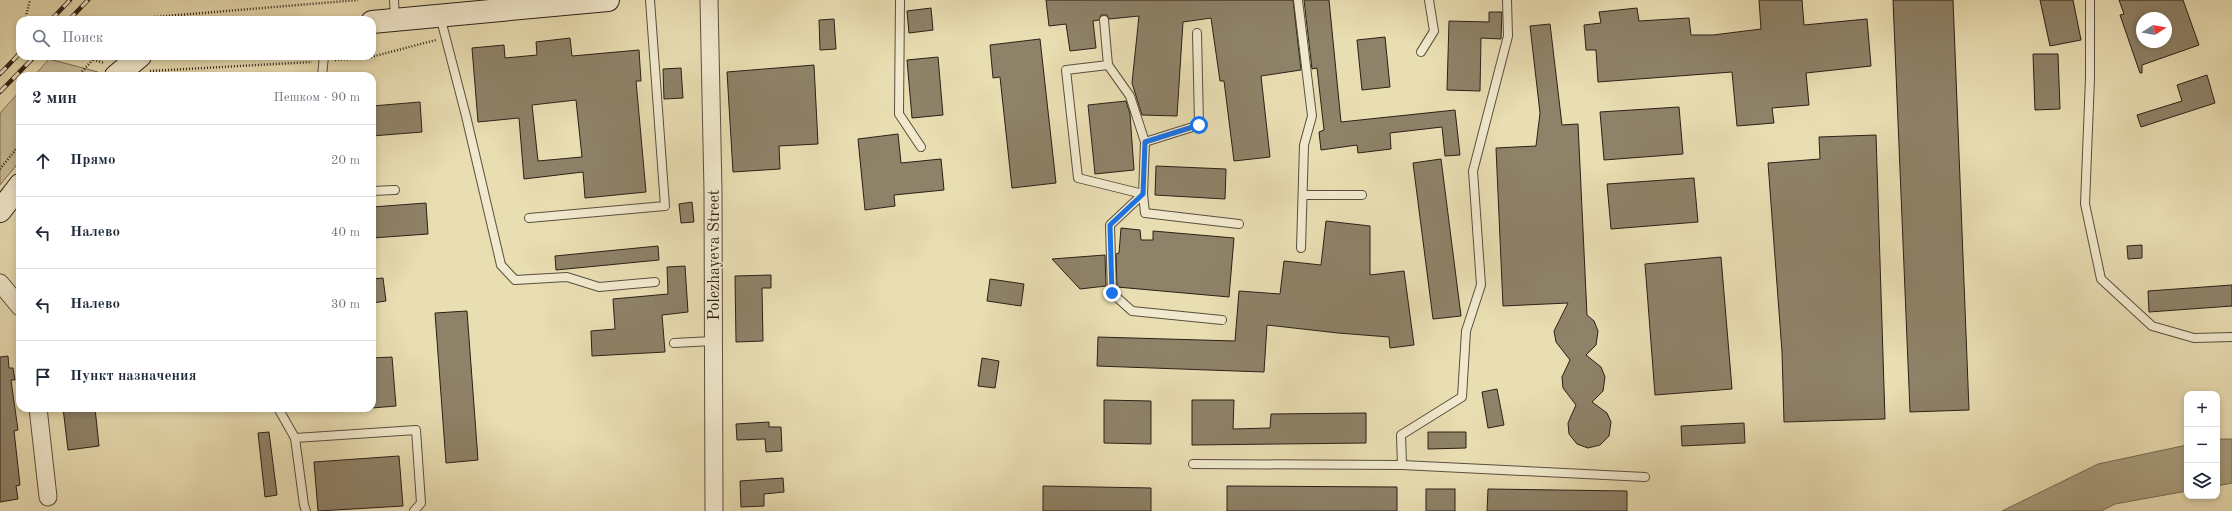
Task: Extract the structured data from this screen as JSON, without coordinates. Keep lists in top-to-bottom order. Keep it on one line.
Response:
{"streets":{"street":["Polezhayeva Street"]},"north":"right","page":{"search":"Поиск","heading":["2 мин","Пешком · 90 m"],"list":[["Прямо","20 m"],["Налево","40 m"],["Налево","30 m"],"Пункт назначения"],"map_buttons":["+","−"]}}
